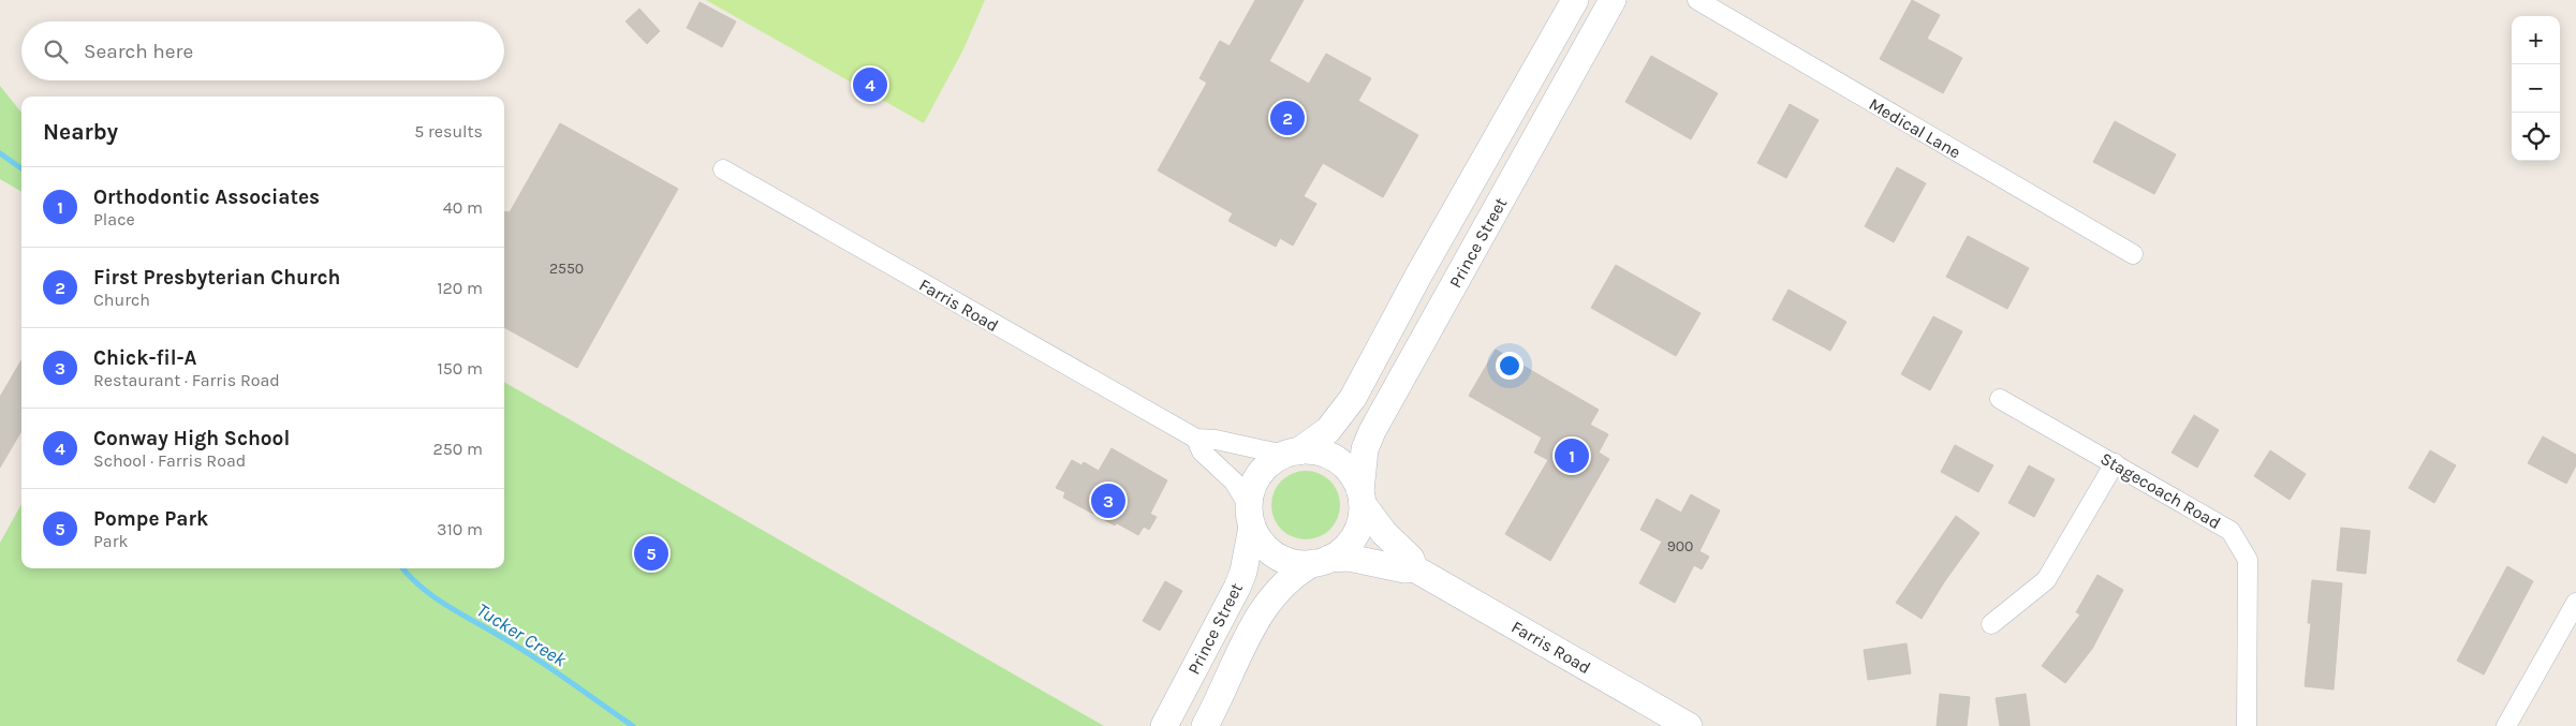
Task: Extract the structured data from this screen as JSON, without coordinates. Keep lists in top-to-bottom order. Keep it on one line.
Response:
{"streets":{"main road":["Prince Street","Farris Road"],"street":["Medical Lane","Stagecoach Road"]},"crossings":[["Prince Street","Farris Road"]],"water":["Tucker Creek"],"house_numbers":["2550","900"],"page":{"map_buttons":["+","−"],"search":"Search here","pins":["4","2","1","3","5"],"heading":["Nearby","5 results"],"list":[{"mark":"1","name":"Orthodontic Associates","note":"Place","value":"40 m"},{"mark":"2","name":"First Presbyterian Church","note":"Church","value":"120 m"},{"mark":"3","name":"Chick-fil-A","note":"Restaurant · Farris Road","value":"150 m"},{"mark":"4","name":"Conway High School","note":"School · Farris Road","value":"250 m"},{"mark":"5","name":"Pompe Park","note":"Park","value":"310 m"}]}}
